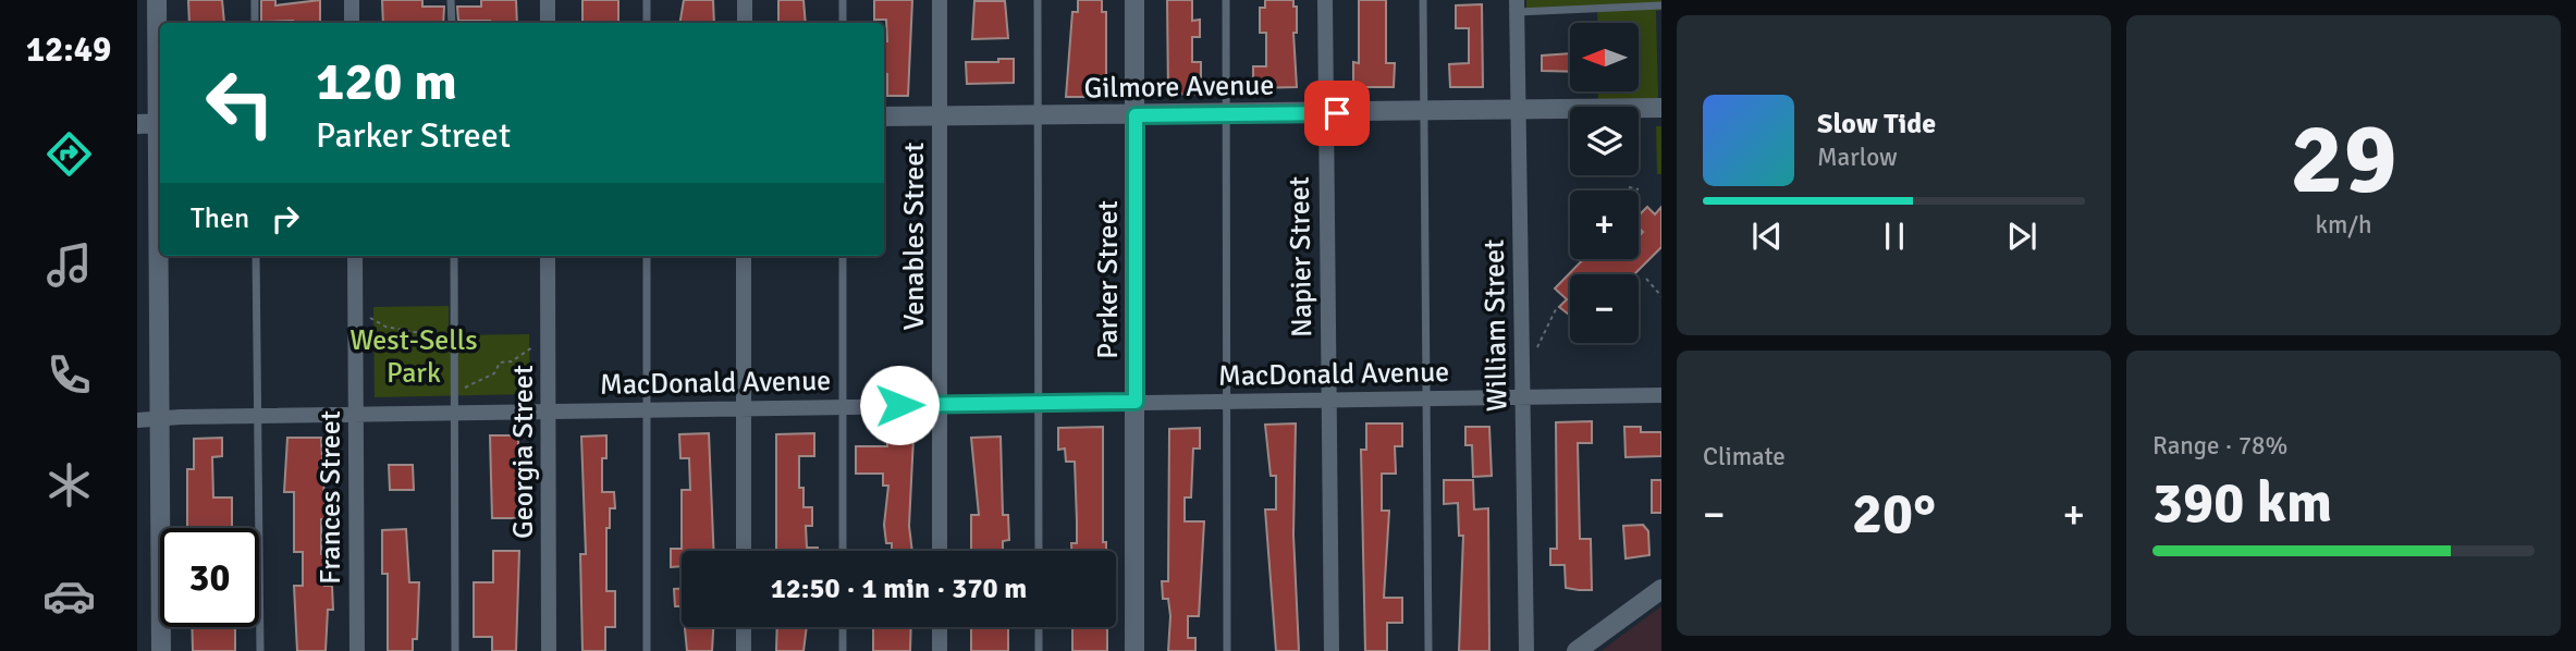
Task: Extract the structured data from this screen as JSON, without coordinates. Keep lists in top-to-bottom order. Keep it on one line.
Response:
{"streets":{"street":["Gilmore Avenue","Venables Street","Napier Street","Parker Street","William Street","MacDonald Avenue","Georgia Street","Frances Street"]},"crossings":[["Gilmore Avenue","Venables Street"],["Gilmore Avenue","Napier Street"],["Gilmore Avenue","Parker Street"],["Gilmore Avenue","William Street"],["Venables Street","MacDonald Avenue"],["Napier Street","MacDonald Avenue"],["Parker Street","MacDonald Avenue"],["William Street","MacDonald Avenue"],["MacDonald Avenue","Georgia Street"],["MacDonald Avenue","Frances Street"]],"parks":["West-Sells Park"],"north":"left","page":{"tabs":"12:49","tile":[["29","km/h"],"Climate",["Range · 78%","390 km"]],"map_buttons":["+","−"],"turn":["120 m","Parker Street"],"song":["Slow Tide","Marlow"],"then":"Then","heat":["−","20°","+"],"limit":"30","trip":"12:50 · 1 min · 370 m"}}
